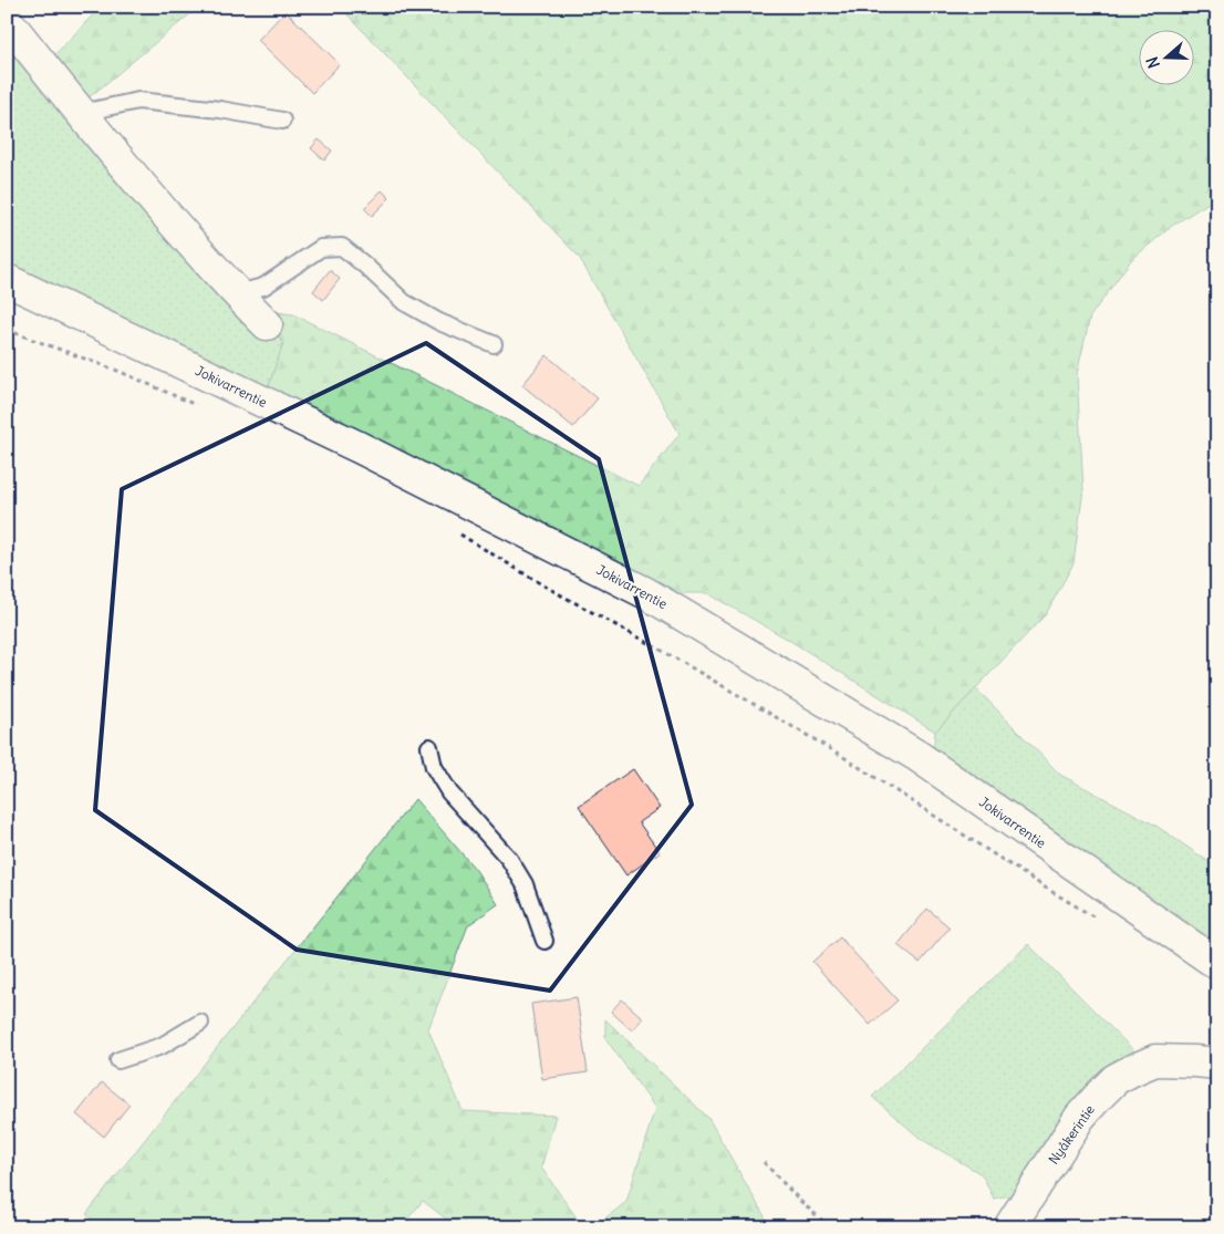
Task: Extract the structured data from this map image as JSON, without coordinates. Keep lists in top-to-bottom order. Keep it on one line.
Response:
{"streets":{"street":["Jokivarrentie","Nyåkerintie"]},"north":"left"}
